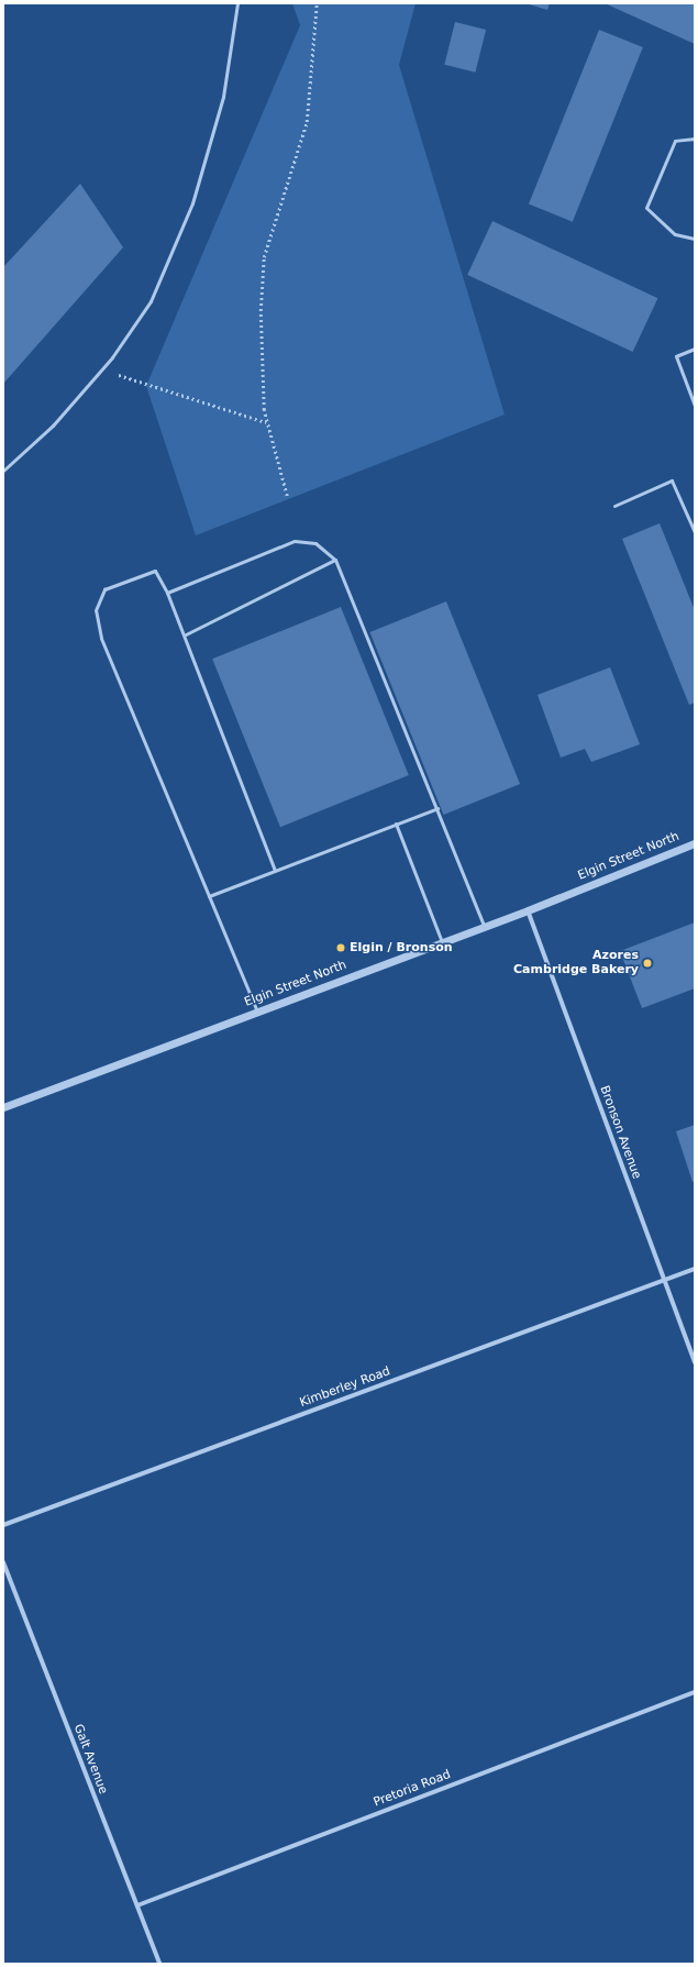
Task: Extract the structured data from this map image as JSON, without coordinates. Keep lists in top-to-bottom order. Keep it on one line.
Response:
{"streets":{"street":["Elgin Street North","Bronson Avenue","Kimberley Road","Galt Avenue","Pretoria Road"]},"crossings":[["Elgin Street North","Bronson Avenue"],["Bronson Avenue","Kimberley Road"],["Galt Avenue","Pretoria Road"]],"places":["Elgin / Bronson","Azores Cambridge Bakery"]}
